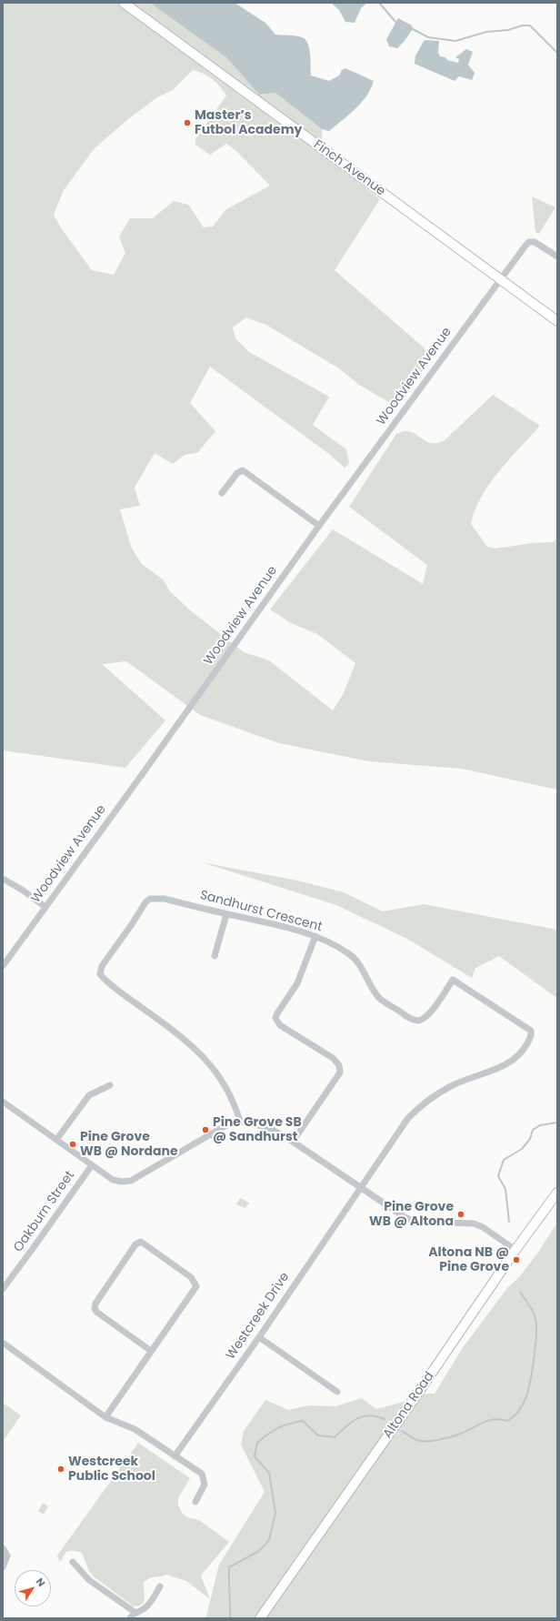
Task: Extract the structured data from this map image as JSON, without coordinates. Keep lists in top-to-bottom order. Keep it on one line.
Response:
{"streets":{"street":["Finch Avenue","Woodview Avenue","Sandhurst Crescent","Oakburn Street","Westcreek Drive","Altona Road"]},"crossings":[["Finch Avenue","Woodview Avenue"],["Sandhurst Crescent","Westcreek Drive"]],"places":["Master’s Futbol Academy","Pine Grove SB @ Sandhurst","Pine Grove WB @ Nordane","Pine Grove WB @ Altona","Altona NB @ Pine Grove","Westcreek Public School"],"north":"top right"}
